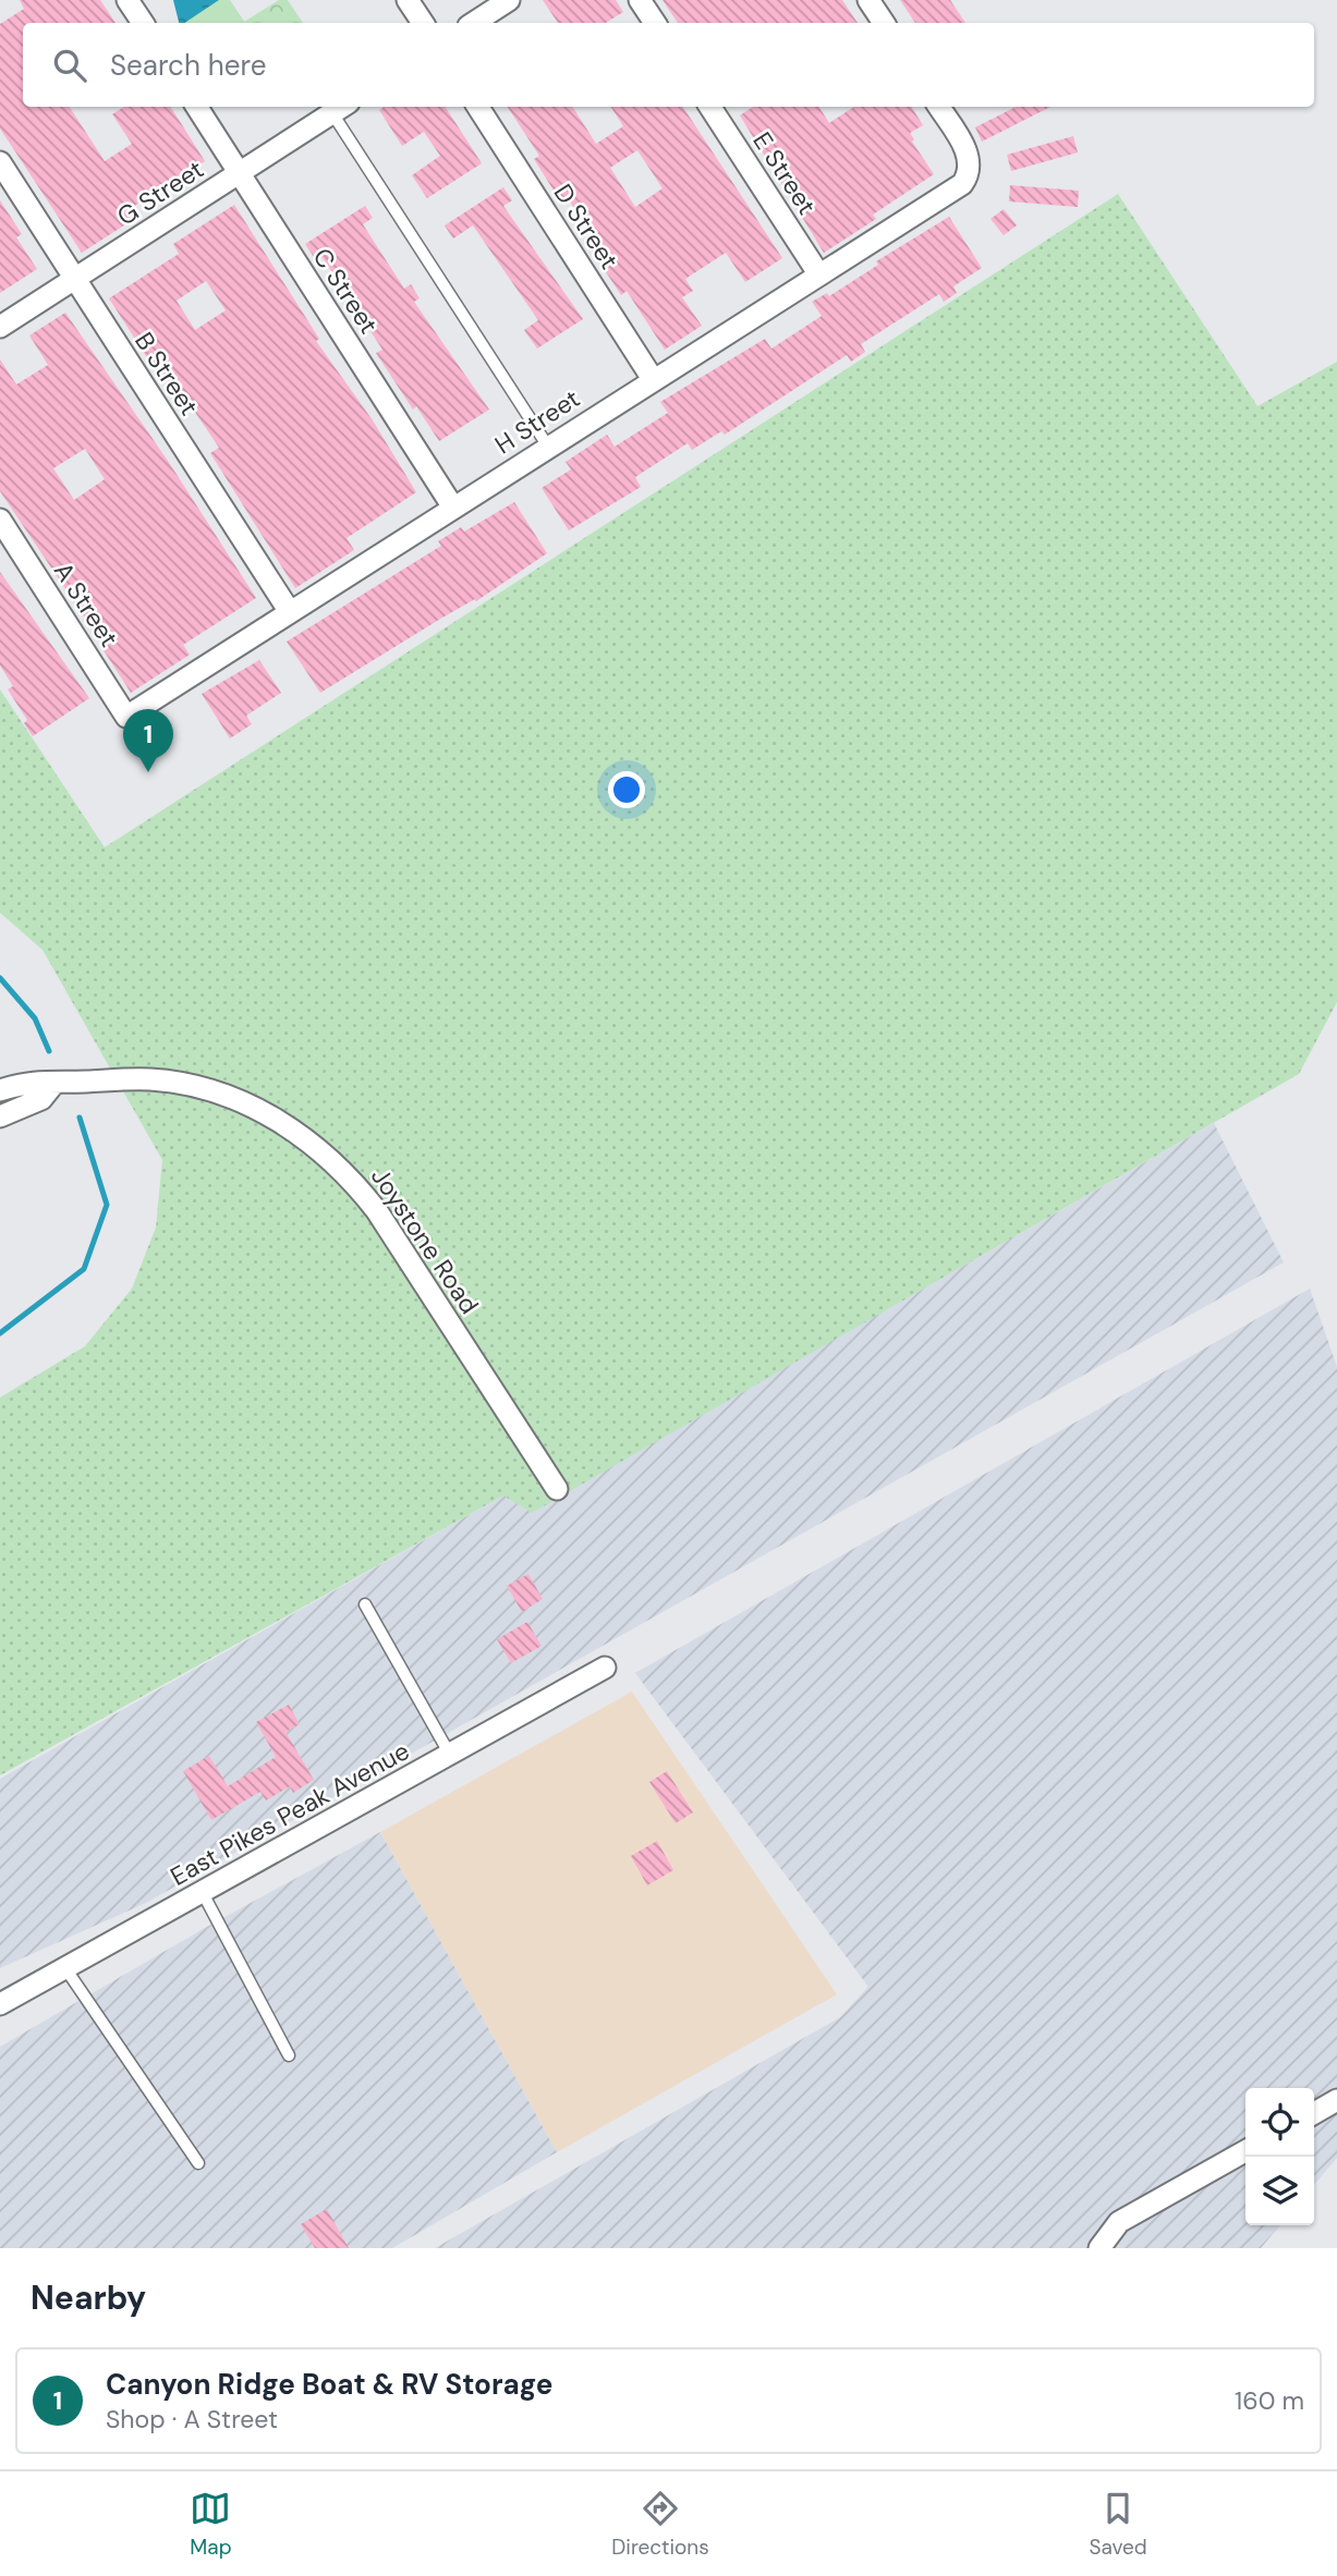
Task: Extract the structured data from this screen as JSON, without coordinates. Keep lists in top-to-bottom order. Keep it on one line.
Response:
{"streets":{"street":["E Street","G Street","D Street","C Street","B Street","H Street","A Street","Joystone Road","East Pikes Peak Avenue"]},"crossings":[["E Street","H Street"],["G Street","C Street"],["G Street","B Street"],["D Street","H Street"],["C Street","H Street"],["B Street","H Street"],["H Street","A Street"]],"page":{"search":"Search here","pins":"1","heading":"Nearby","list":[{"mark":"1","name":"Canyon Ridge Boat & RV Storage","note":"Shop · A Street","value":"160 m"}],"nav":["Map","Directions","Saved"]}}
